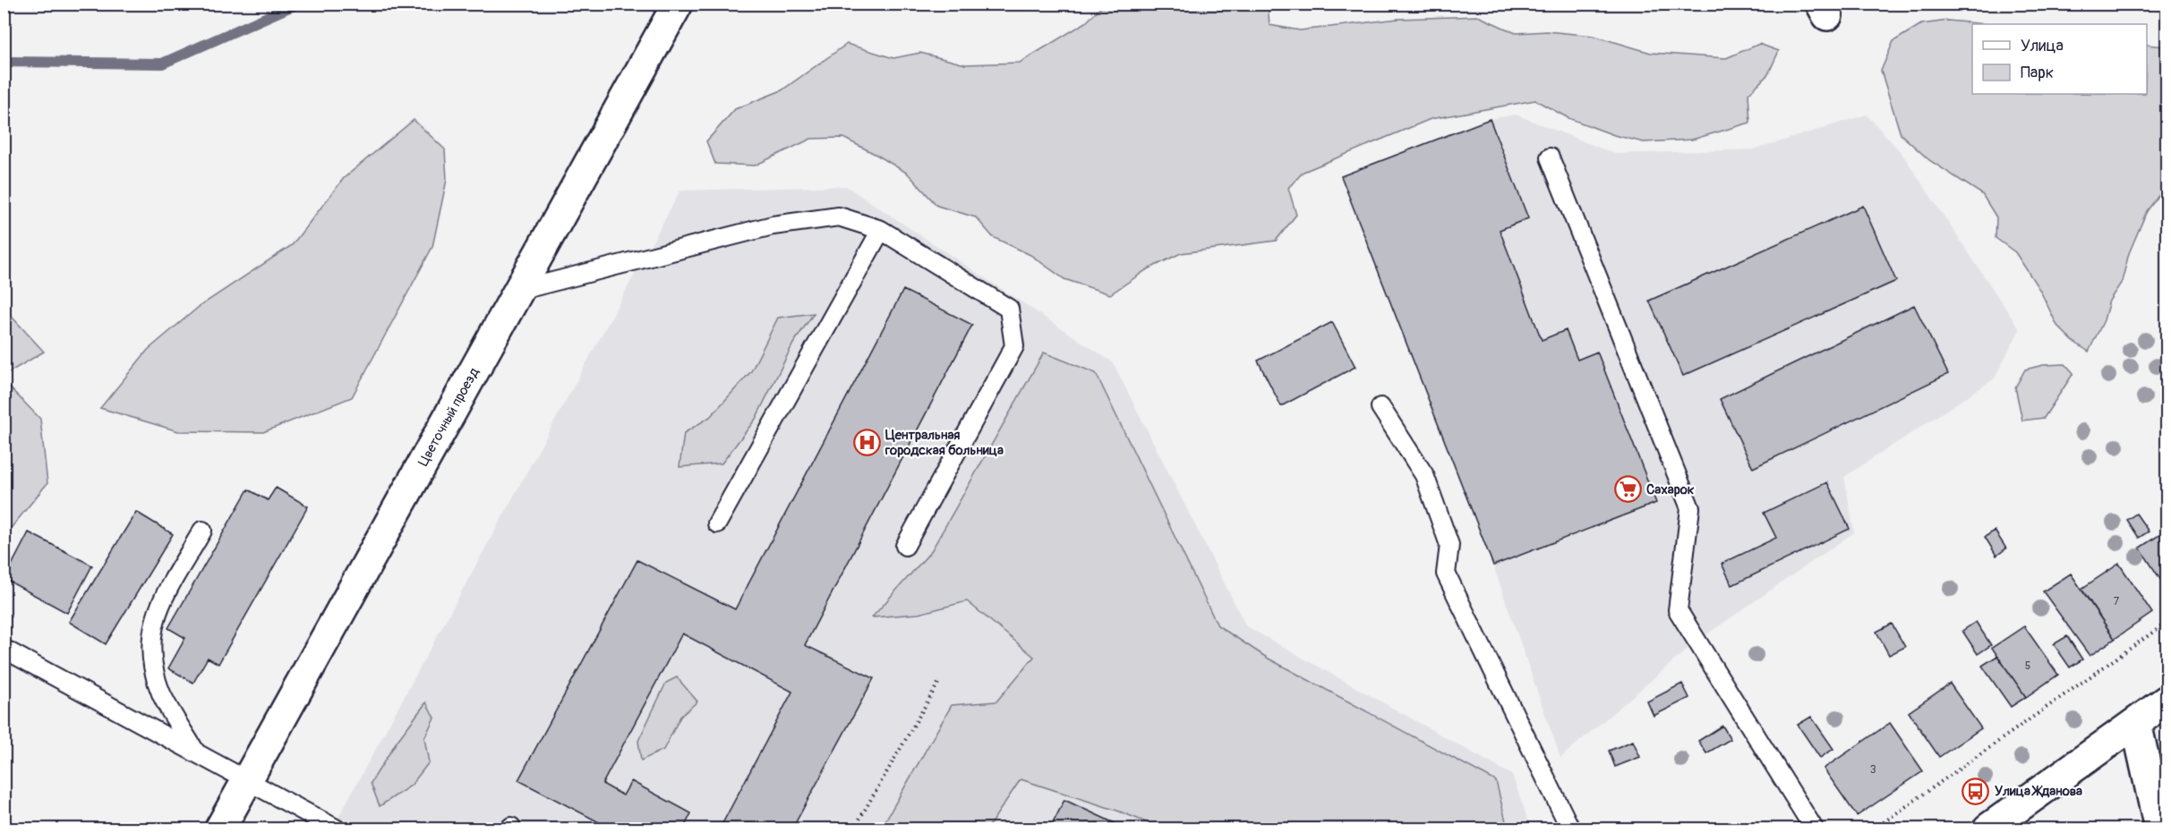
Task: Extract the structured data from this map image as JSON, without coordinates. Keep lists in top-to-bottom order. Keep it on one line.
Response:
{"streets":{"street":["Цветочный проезд"]},"places":{"hospital":["Центральная городская больница"],"supermarket":["Сахарок"],"bus stop":["Улица Жданова"]},"house_numbers":["7","5","3"],"legend":["Улица","Парк"]}
